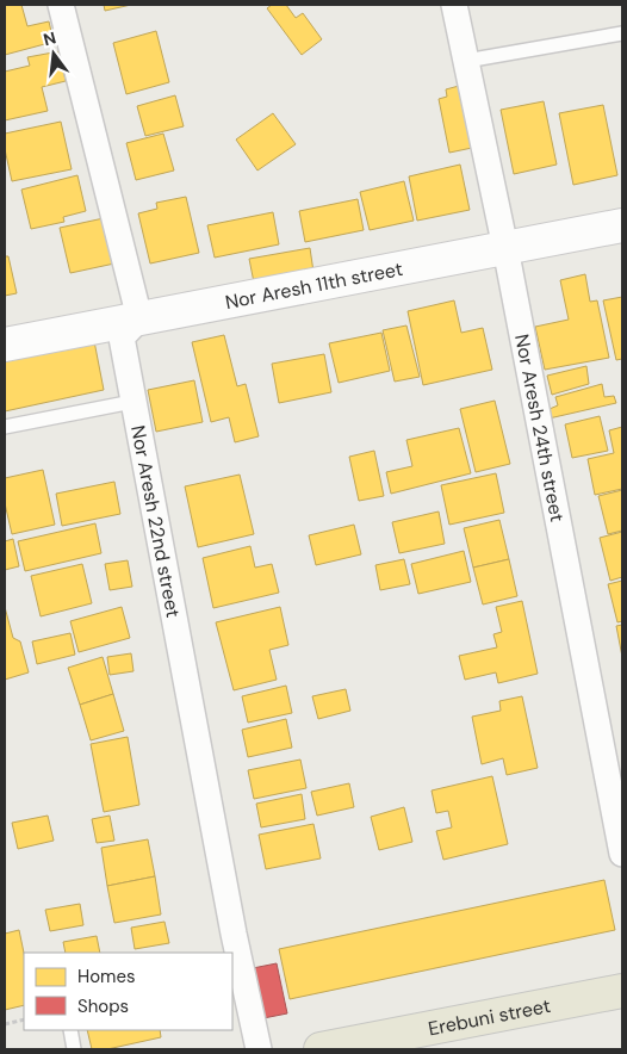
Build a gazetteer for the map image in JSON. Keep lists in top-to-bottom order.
{
  "streets": {
    "main road": ["Erebuni street"],
    "street": ["Nor Aresh 11th street", "Nor Aresh 24th street", "Nor Aresh 22nd street"]
  },
  "crossings": [
    ["Nor Aresh 11th street", "Nor Aresh 24th street"],
    ["Nor Aresh 11th street", "Nor Aresh 22nd street"]
  ],
  "legend": ["Homes", "Shops"],
  "north": "top"
}
